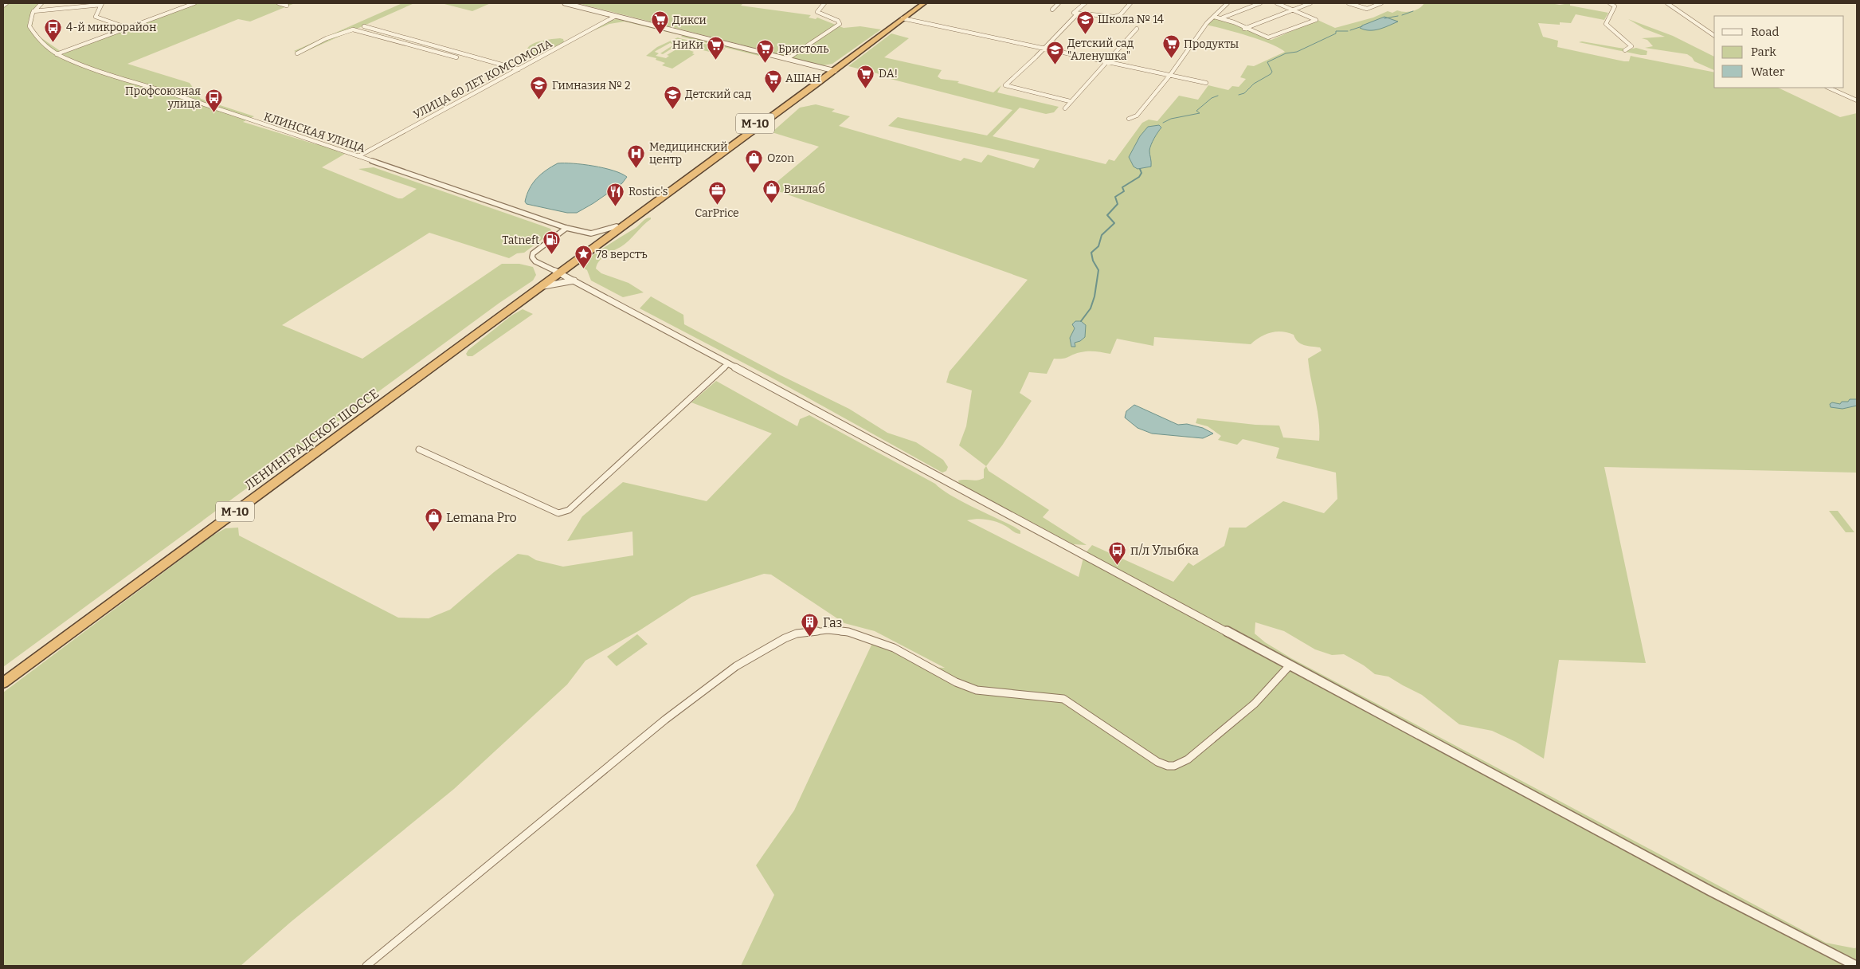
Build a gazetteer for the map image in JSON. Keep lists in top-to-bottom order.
{
  "streets": {
    "highway": ["М-10", "ЛЕНИНГРАДСКОЕ ШОССЕ"],
    "street": ["УЛИЦА 60 ЛЕТ КОМСОМОЛА", "КЛИНСКАЯ УЛИЦА"]
  },
  "crossings": [
    ["УЛИЦА 60 ЛЕТ КОМСОМОЛА", "КЛИНСКАЯ УЛИЦА"],
    ["М-10", "КЛИНСКАЯ УЛИЦА"],
    ["М-10", "ЛЕНИНГРАДСКОЕ ШОССЕ"]
  ],
  "places": {
    "school or university": [
      "Школа № 14",
      "Детский сад \"Аленушка\"",
      "Гимназия № 2",
      "Детский сад"
    ],
    "supermarket": [
      "Дикси",
      "Продукты",
      "НиКи",
      "Бристоль",
      "DA!",
      "AШАН"
    ],
    "bus stop": ["4-й микрорайон", "Профсоюзная улица", "п/л Улыбка"],
    "hospital": ["Медицинский центр"],
    "shop": ["Ozon", "Винлаб", "Lemana Pro"],
    "office": ["CarPrice"],
    "restaurant": ["Rostic's"],
    "fuel station": ["Tatneft"],
    "place": ["78 верстъ"],
    "building": ["Газ"]
  },
  "legend": ["Road", "Park", "Water"]
}
